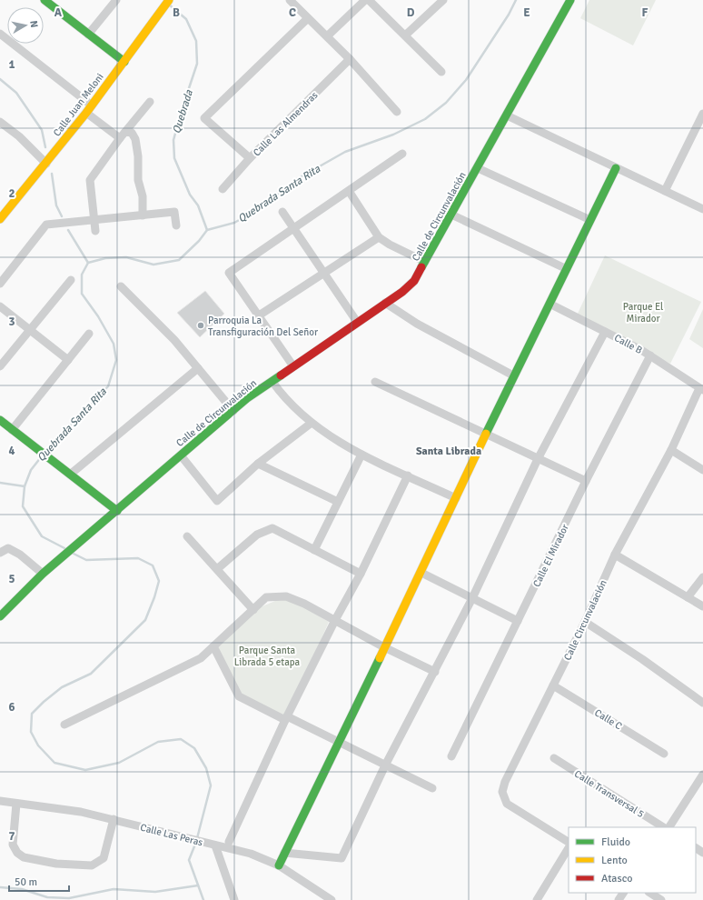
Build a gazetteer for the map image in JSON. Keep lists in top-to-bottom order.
{
  "streets": {
    "street": [
      "Calle Juan Meloni",
      "Calle Las Almendras",
      "Calle de Circunvalación",
      "Calle B",
      "Calle El Mirador",
      "Calle Circunvalación",
      "Calle C",
      "Calle Transversal 5",
      "Calle Las Peras"
    ]
  },
  "crossings": [
    ["Calle B", "Calle El Mirador"],
    ["Calle B", "Calle Circunvalación"],
    ["Calle Circunvalación", "Calle C"]
  ],
  "districts": ["Santa Librada"],
  "water": ["Quebrada", "Quebrada Santa Rita"],
  "parks": ["Parque El Mirador", "Parque Santa Librada 5 etapa"],
  "places": ["Parroquia La Transfiguración Del Señor"],
  "legend": ["Fluido", "Lento", "Atasco"],
  "scale_bar": "50 m",
  "north": "right",
  "grid": {
    "columns": [
      "A",
      "B",
      "C",
      "D",
      "E",
      "F"
    ],
    "rows": [
      "1",
      "2",
      "3",
      "4",
      "5",
      "6",
      "7"
    ]
  }
}
